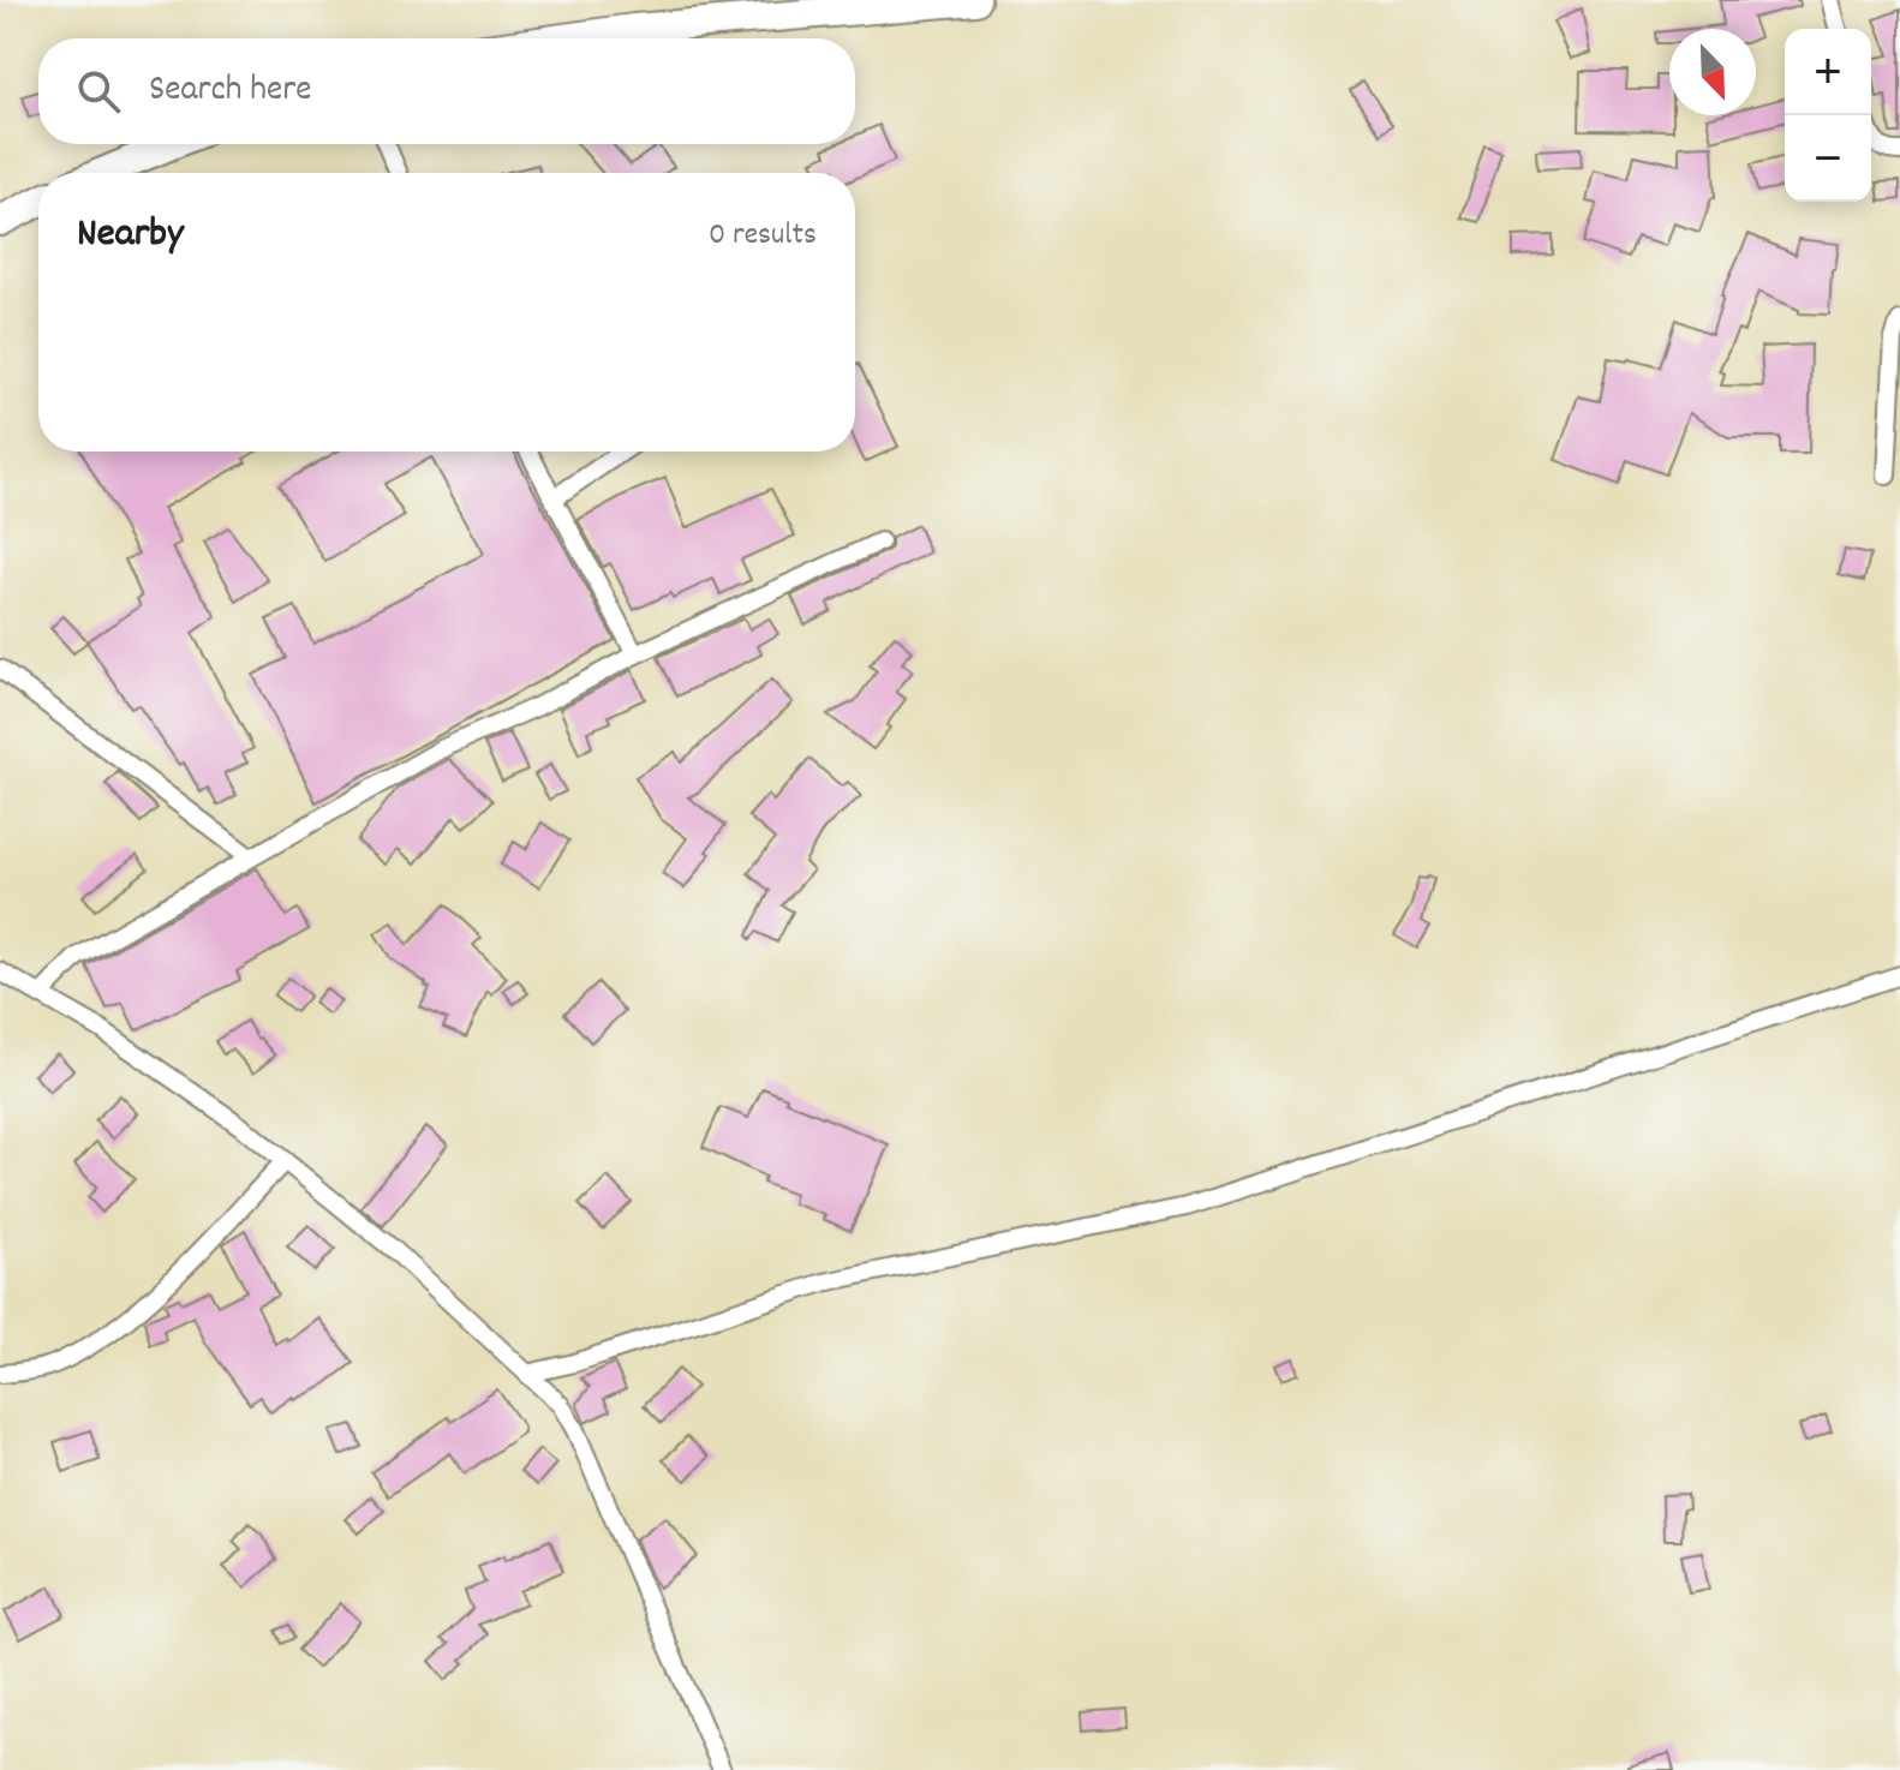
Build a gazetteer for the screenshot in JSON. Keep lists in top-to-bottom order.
{
  "north": "bottom right",
  "page": {
    "map_buttons": ["+", "−"],
    "search": "Search here",
    "heading": ["Nearby", "0 results"]
  }
}
